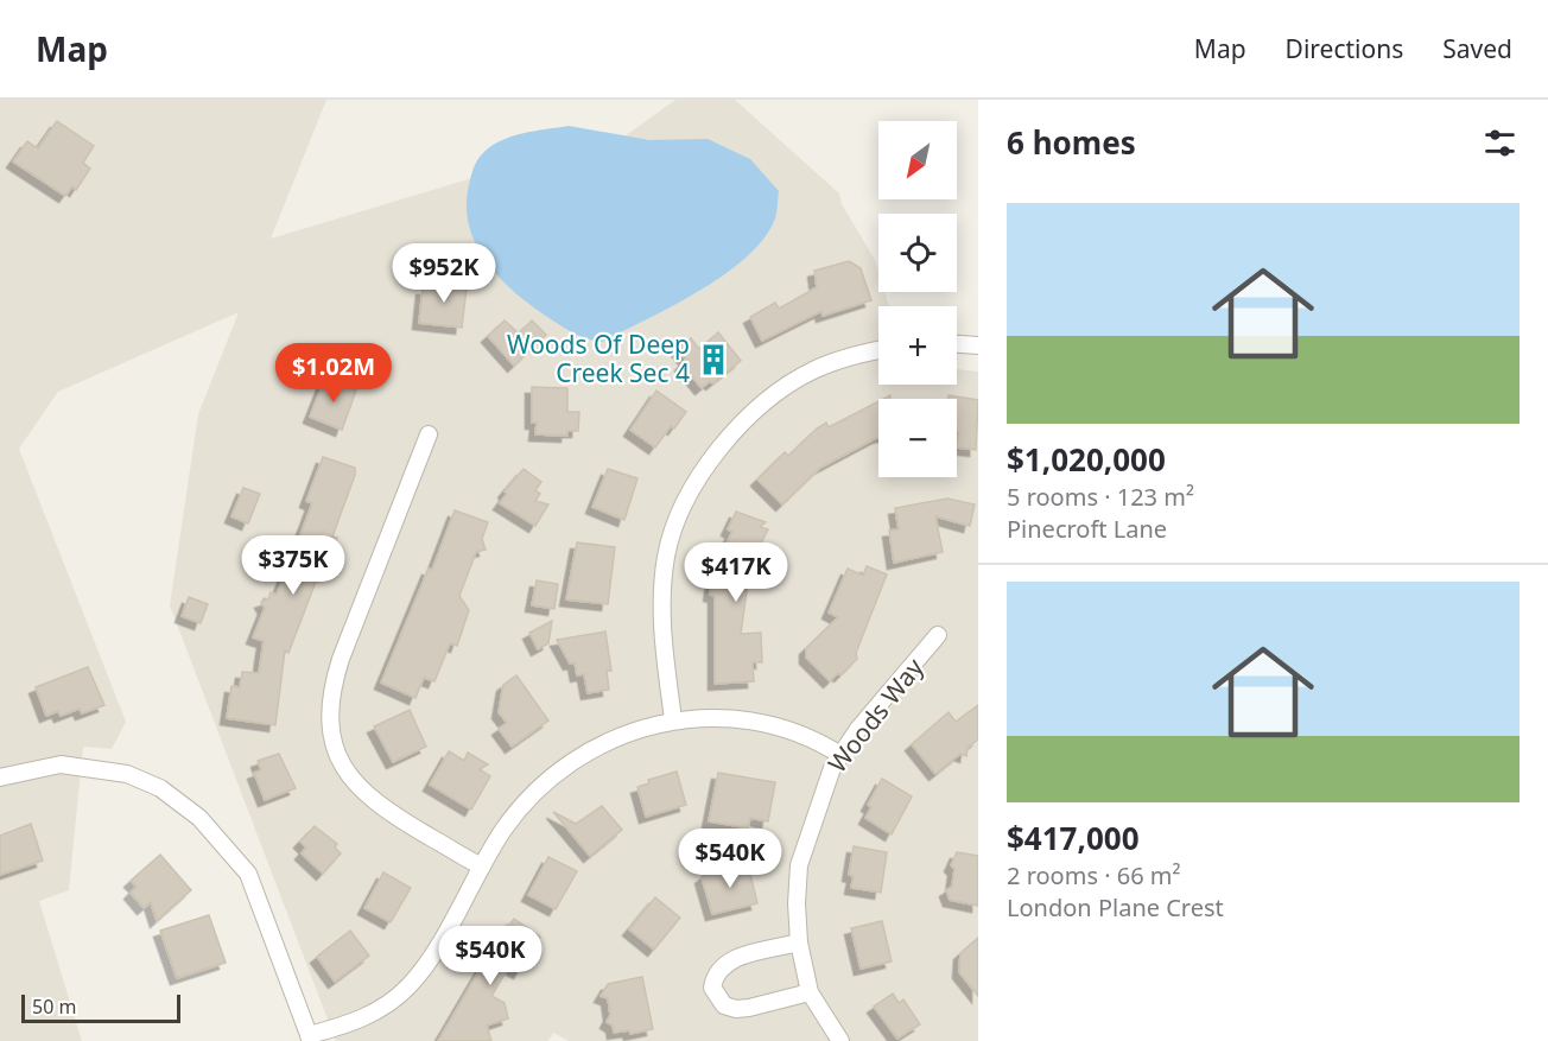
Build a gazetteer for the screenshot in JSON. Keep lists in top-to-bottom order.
{
  "streets": {
    "street": ["Woods Way"]
  },
  "places": {
    "building": ["Woods Of Deep Creek Sec 4"]
  },
  "scale_bar": "50 m",
  "north": "bottom left",
  "page": {
    "header": "Map",
    "nav": ["Map", "Directions", "Saved"],
    "heading": "6 homes",
    "map_buttons": ["+", "−"],
    "list": [
      {
        "name": "$1,020,000",
        "note": "5 rooms · 123 m² · Pinecroft Lane"
      },
      {
        "name": "$417,000",
        "note": "2 rooms · 66 m² · London Plane Crest"
      }
    ],
    "price": [
      "$952K",
      "$1.02M",
      "$375K",
      "$417K",
      "$540K",
      "$540K"
    ],
    "scale": "50 m"
  }
}
